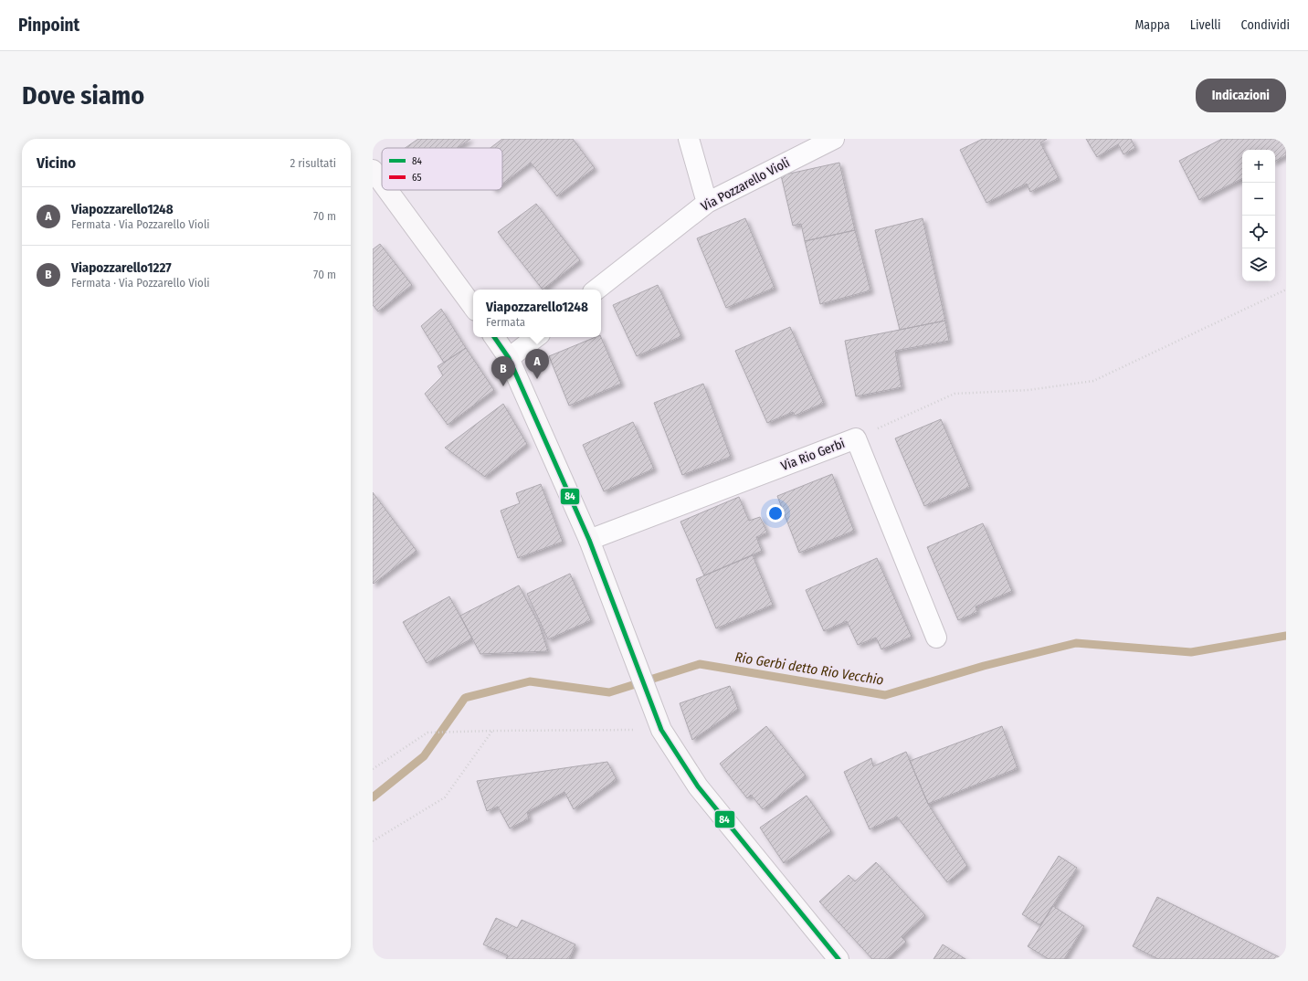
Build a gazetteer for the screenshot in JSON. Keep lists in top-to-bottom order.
{
  "streets": {
    "street": ["Via Pozzarello Violi", "Via Rio Gerbi"]
  },
  "water": ["Rio Gerbi detto Rio Vecchio"],
  "lines": ["transit line 84"],
  "legend": ["84", "65"],
  "page": {
    "header": "Pinpoint",
    "nav": ["Mappa", "Livelli", "Condividi"],
    "buttons": "Indicazioni",
    "title": "Dove siamo",
    "heading": ["Vicino", "2 risultati"],
    "map_buttons": ["+", "−"],
    "list": [
      {
        "mark": "A",
        "name": "Viapozzarello1248",
        "note": "Fermata · Via Pozzarello Violi",
        "value": "70 m"
      },
      {
        "mark": "B",
        "name": "Viapozzarello1227",
        "note": "Fermata · Via Pozzarello Violi",
        "value": "70 m"
      }
    ],
    "popup": ["Viapozzarello1248", "Fermata"],
    "pins": ["A", "B"]
  }
}
